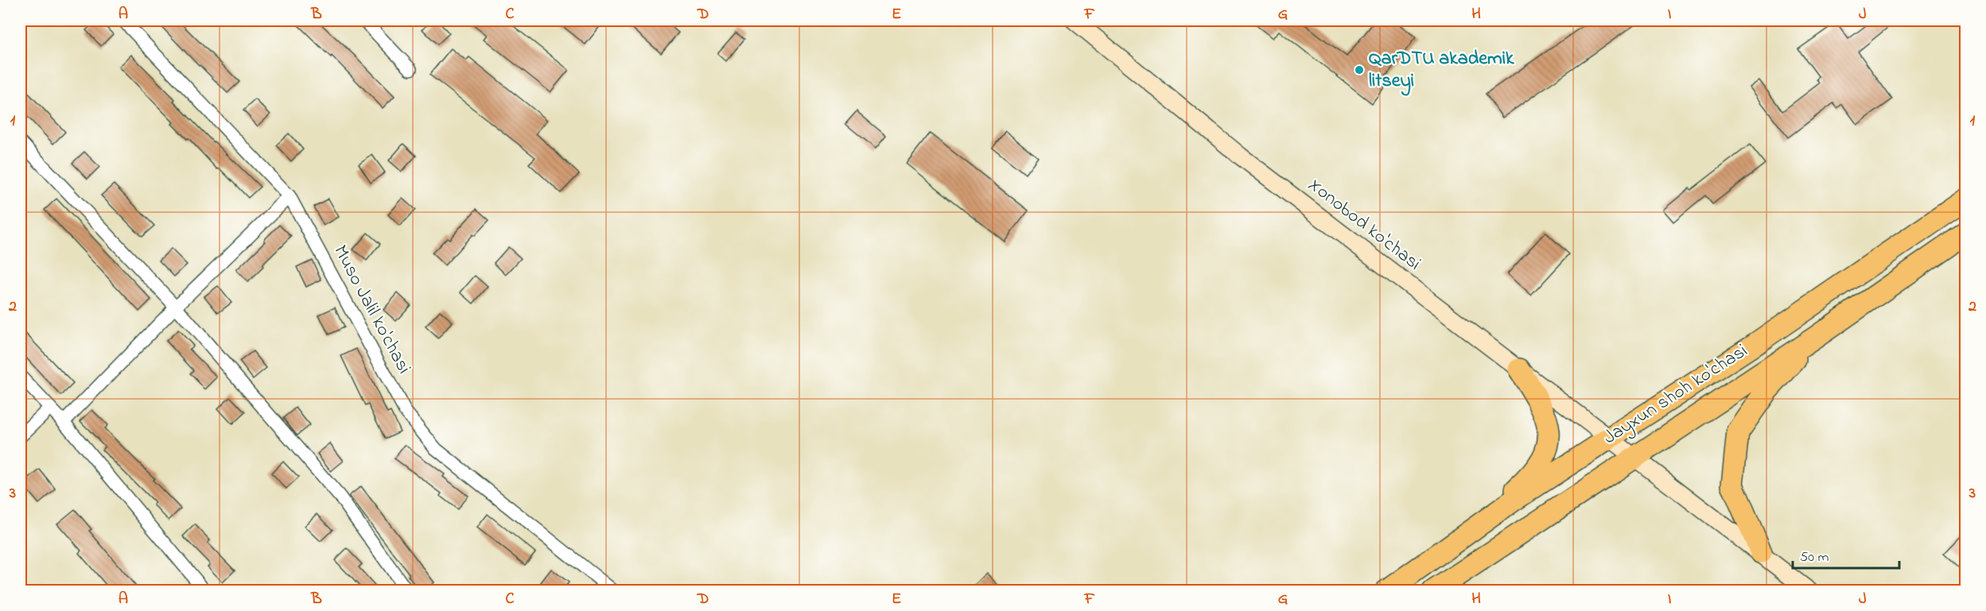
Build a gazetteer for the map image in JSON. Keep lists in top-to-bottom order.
{
  "streets": {
    "highway": ["Jayxun shoh ko'chasi"],
    "main road": ["Xonobod ko'chasi"],
    "street": ["Muso Jalil ko'chasi"]
  },
  "crossings": [
    ["Xonobod ko'chasi", "Jayxun shoh ko'chasi"]
  ],
  "places": ["QarDTU akademik litseyi"],
  "scale_bar": "50 m",
  "grid": {
    "columns": [
      "A",
      "B",
      "C",
      "D",
      "E",
      "F",
      "G",
      "H",
      "I",
      "J"
    ],
    "rows": ["1", "2", "3"]
  }
}
